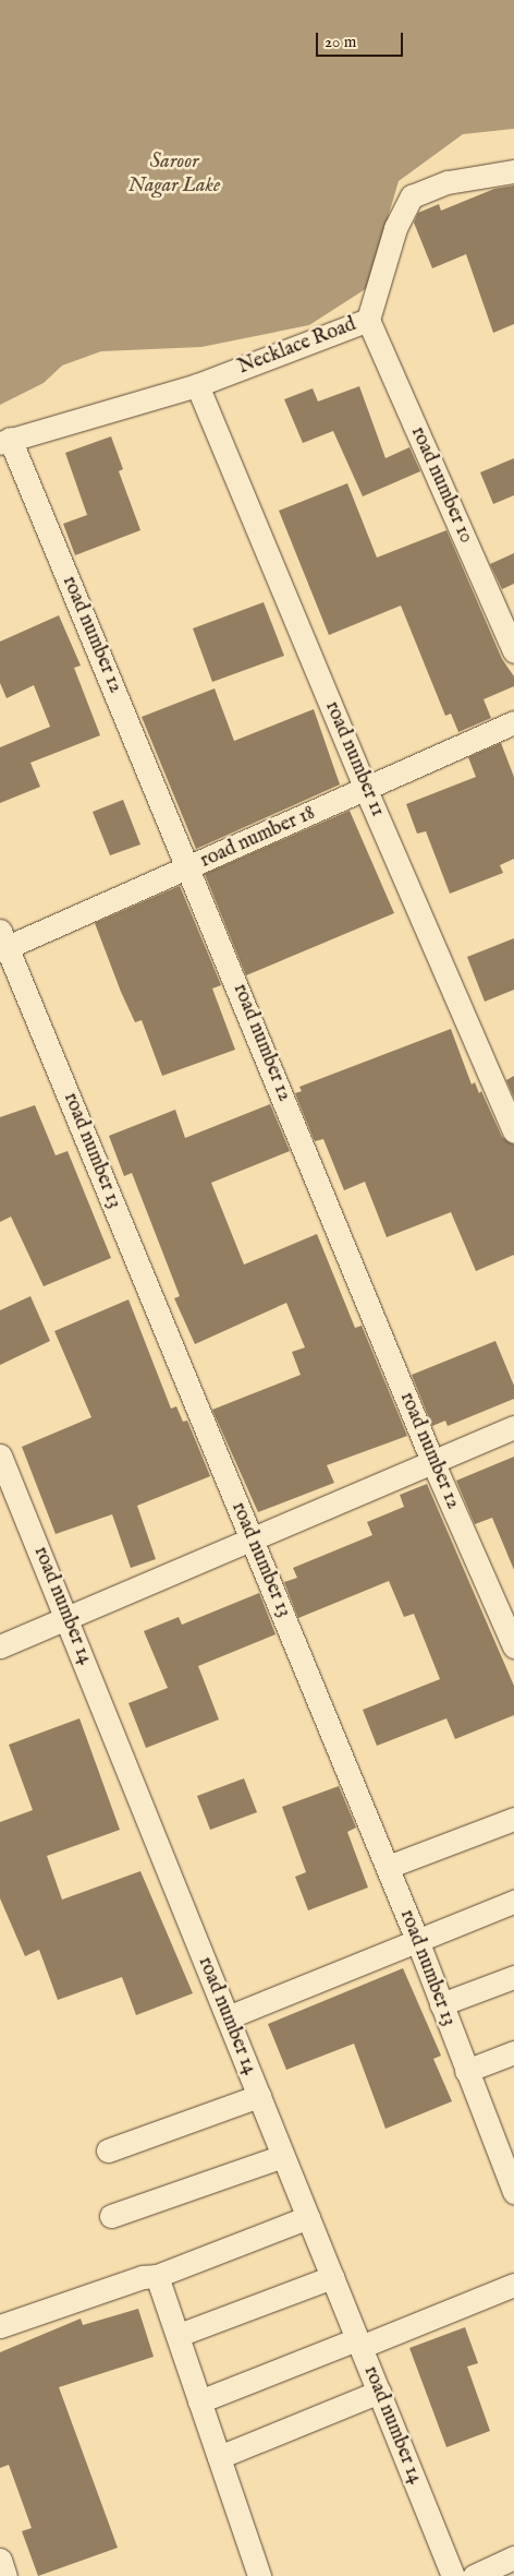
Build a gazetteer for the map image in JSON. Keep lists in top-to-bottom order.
{
  "streets": {
    "street": [
      "Necklace Road",
      "road number 10",
      "road number 12",
      "road number 11",
      "road number 18",
      "road number 13",
      "road number 14"
    ]
  },
  "crossings": [
    ["Necklace Road", "road number 10"],
    ["Necklace Road", "road number 12"],
    ["Necklace Road", "road number 11"],
    ["road number 12", "road number 18"],
    ["road number 11", "road number 18"],
    ["road number 18", "road number 13"]
  ],
  "water": ["Saroor Nagar Lake"],
  "scale_bar": "20 m"
}
